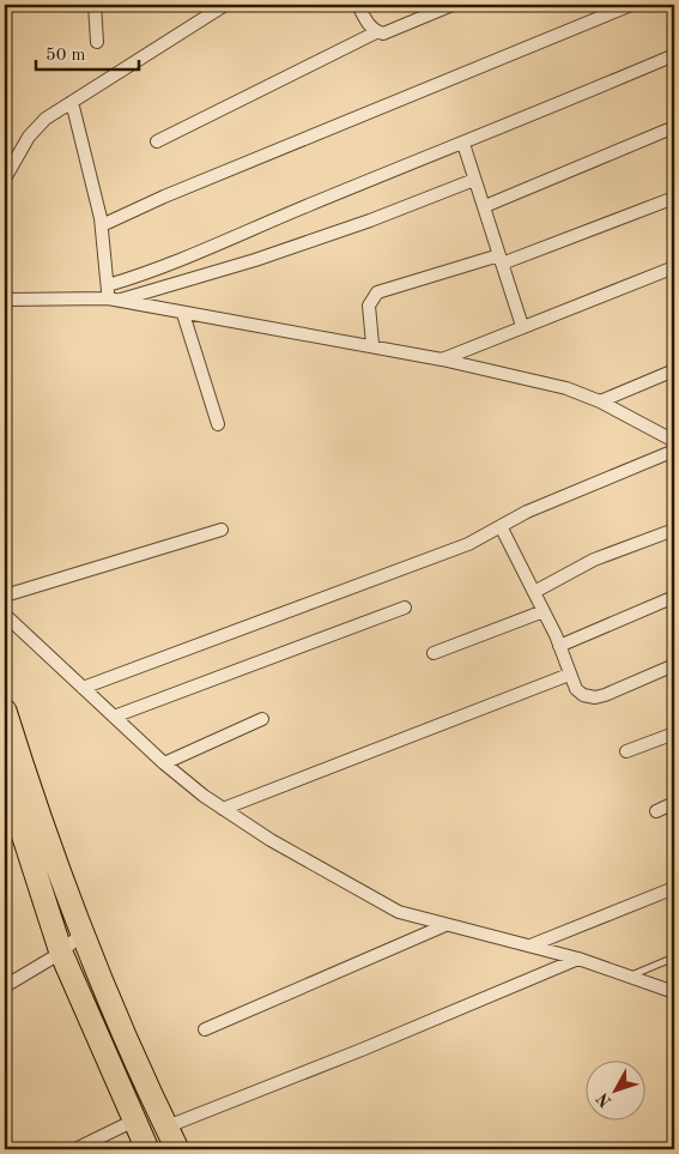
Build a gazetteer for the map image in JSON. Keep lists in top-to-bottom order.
{
  "scale_bar": "50 m",
  "north": "bottom left"
}
